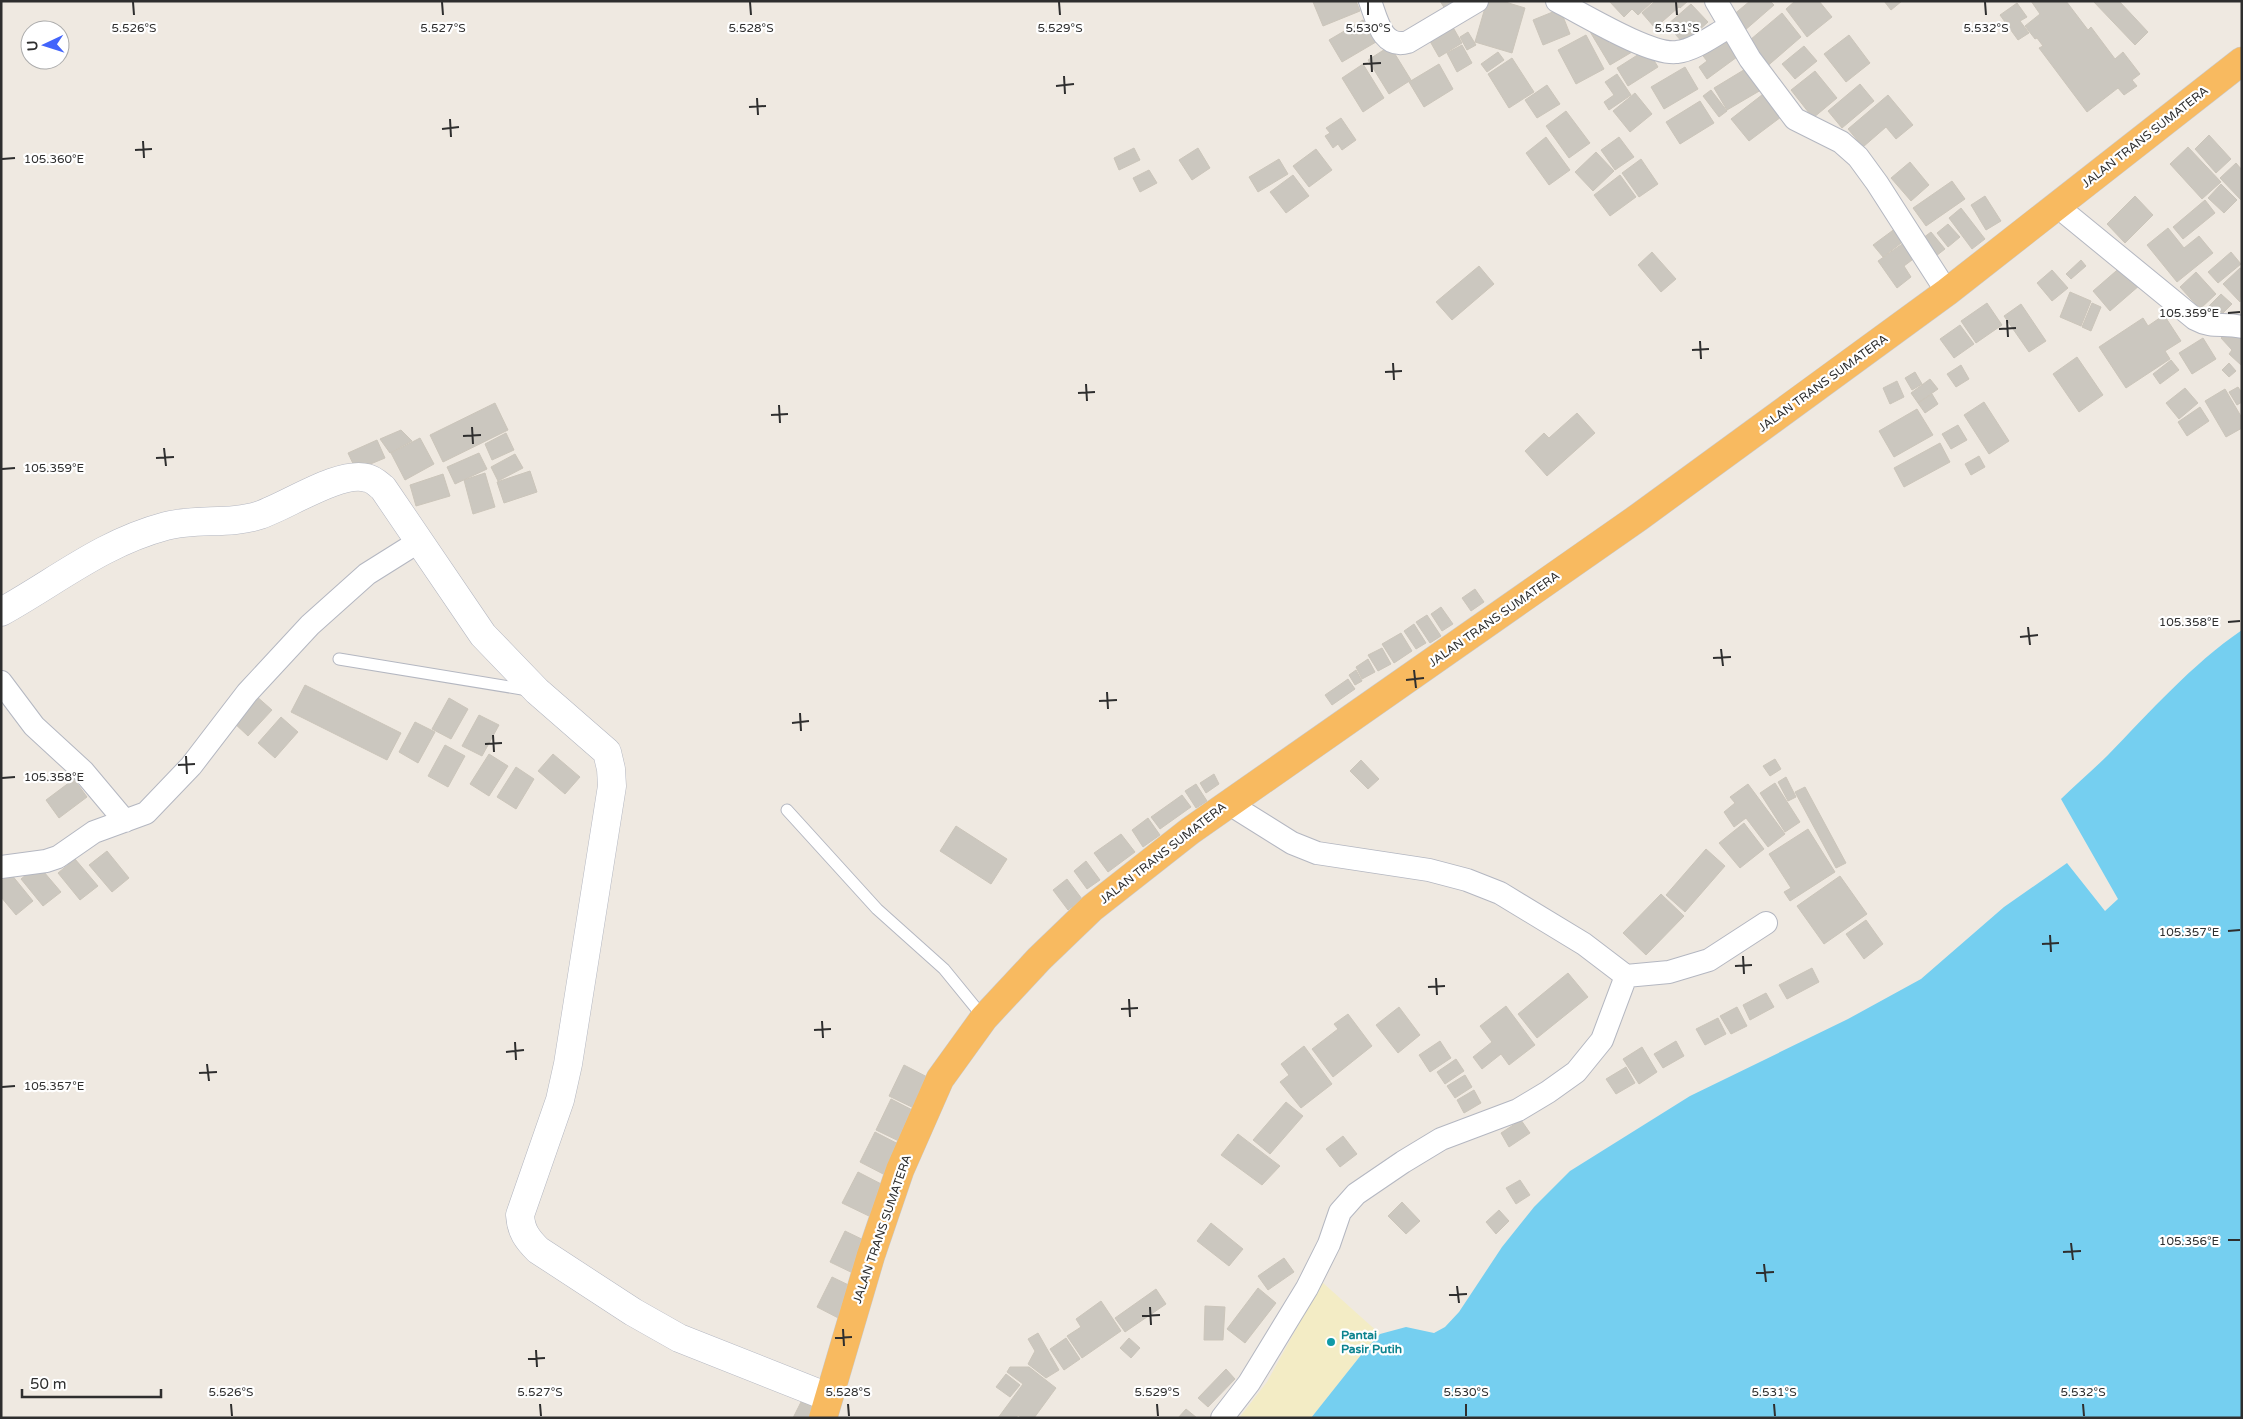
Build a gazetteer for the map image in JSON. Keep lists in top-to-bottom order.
{
  "streets": {
    "highway": ["JALAN TRANS SUMATERA"]
  },
  "places": ["Pantai Pasir Putih"],
  "scale_bar": "50 m",
  "north": "left",
  "coordinates": [
    "5.526°S",
    "5.527°S",
    "5.528°S",
    "5.529°S",
    "5.530°S",
    "5.531°S",
    "5.532°S",
    "105.360°E",
    "105.359°E",
    "105.358°E",
    "105.357°E",
    "105.356°E"
  ]
}
